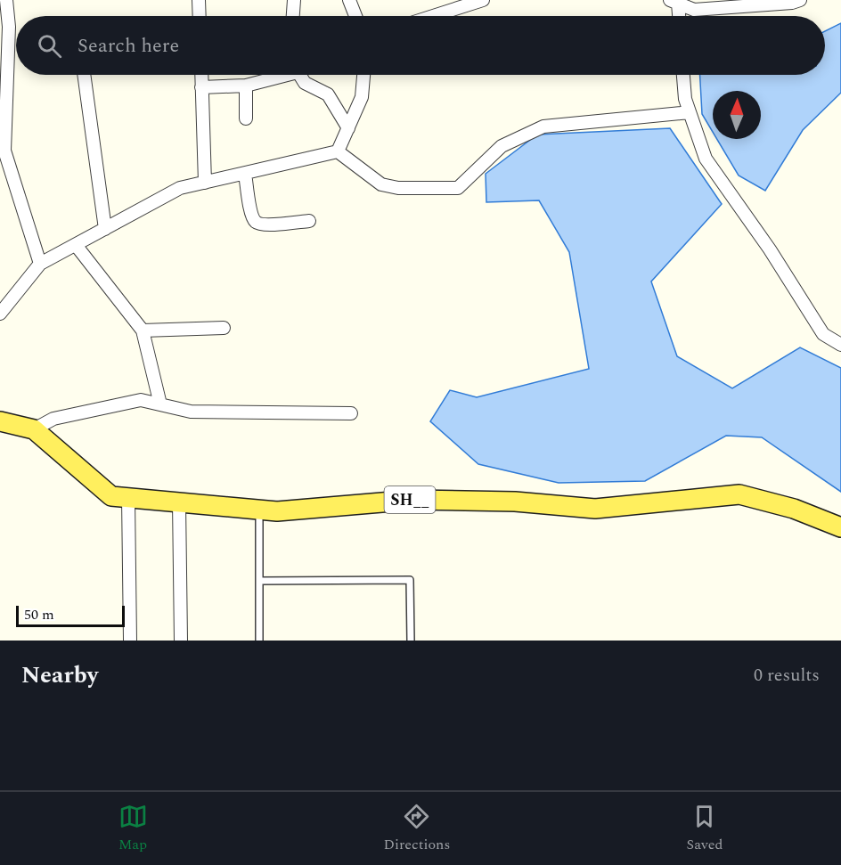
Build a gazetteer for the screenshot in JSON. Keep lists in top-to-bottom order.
{
  "streets": {
    "main road": ["SH__"]
  },
  "scale_bar": "50 m",
  "north": "top",
  "page": {
    "search": "Search here",
    "scale": "50 m",
    "heading": ["Nearby", "0 results"],
    "nav": ["Map", "Directions", "Saved"]
  }
}
